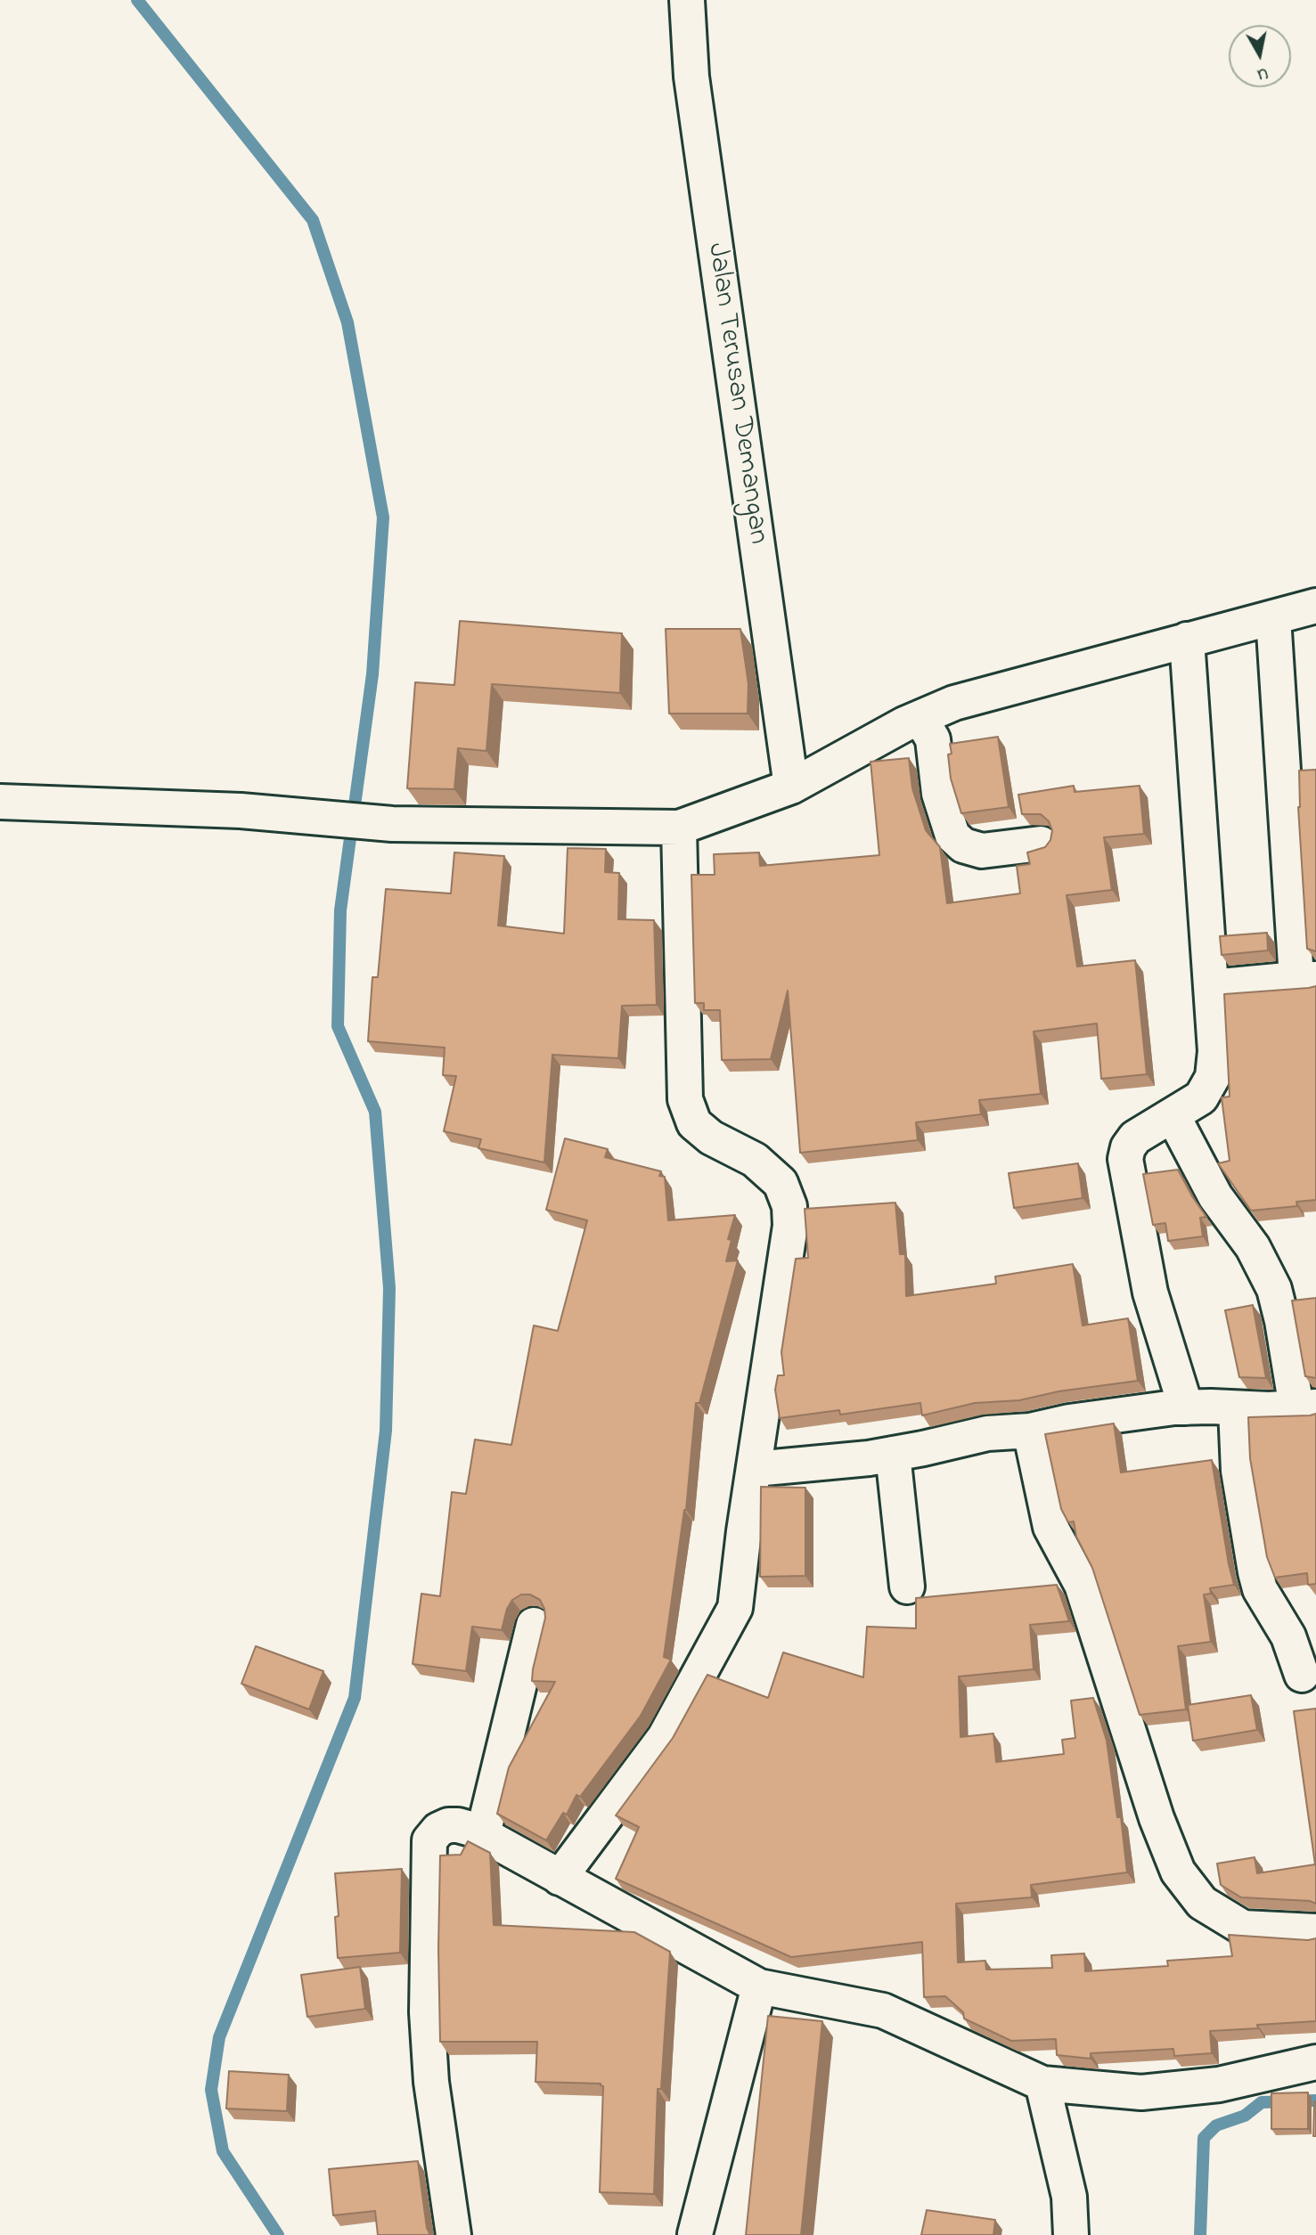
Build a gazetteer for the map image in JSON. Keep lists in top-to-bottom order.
{
  "streets": {
    "street": ["Jalan Terusan Demangan"]
  },
  "north": "bottom"
}
